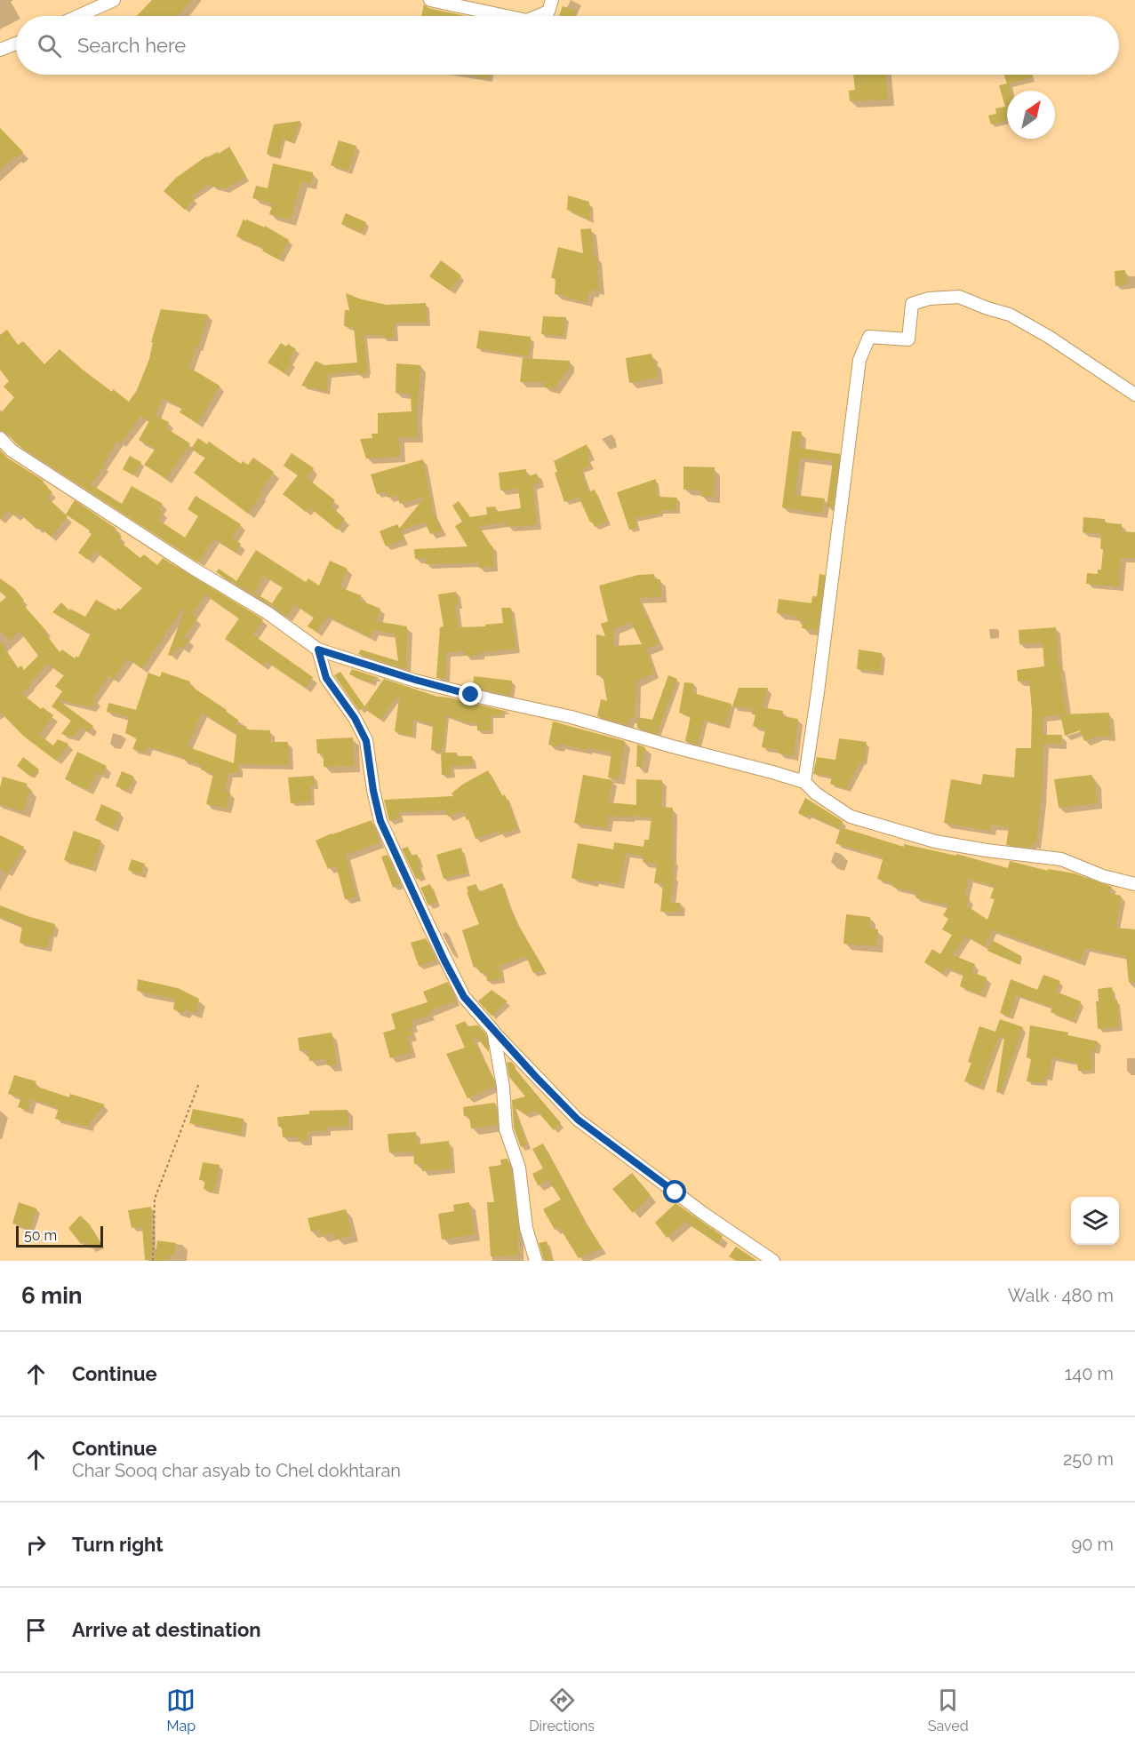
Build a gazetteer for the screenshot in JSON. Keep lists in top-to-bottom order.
{
  "scale_bar": "50 m",
  "north": "top right",
  "page": {
    "search": "Search here",
    "scale": "50 m",
    "heading": ["6 min", "Walk · 480 m"],
    "list": [
      ["Continue", "140 m"],
      ["Continue", "Char Sooq char asyab to Chel dokhtaran", "250 m"],
      ["Turn right", "90 m"],
      "Arrive at destination"
    ],
    "nav": ["Map", "Directions", "Saved"]
  }
}
